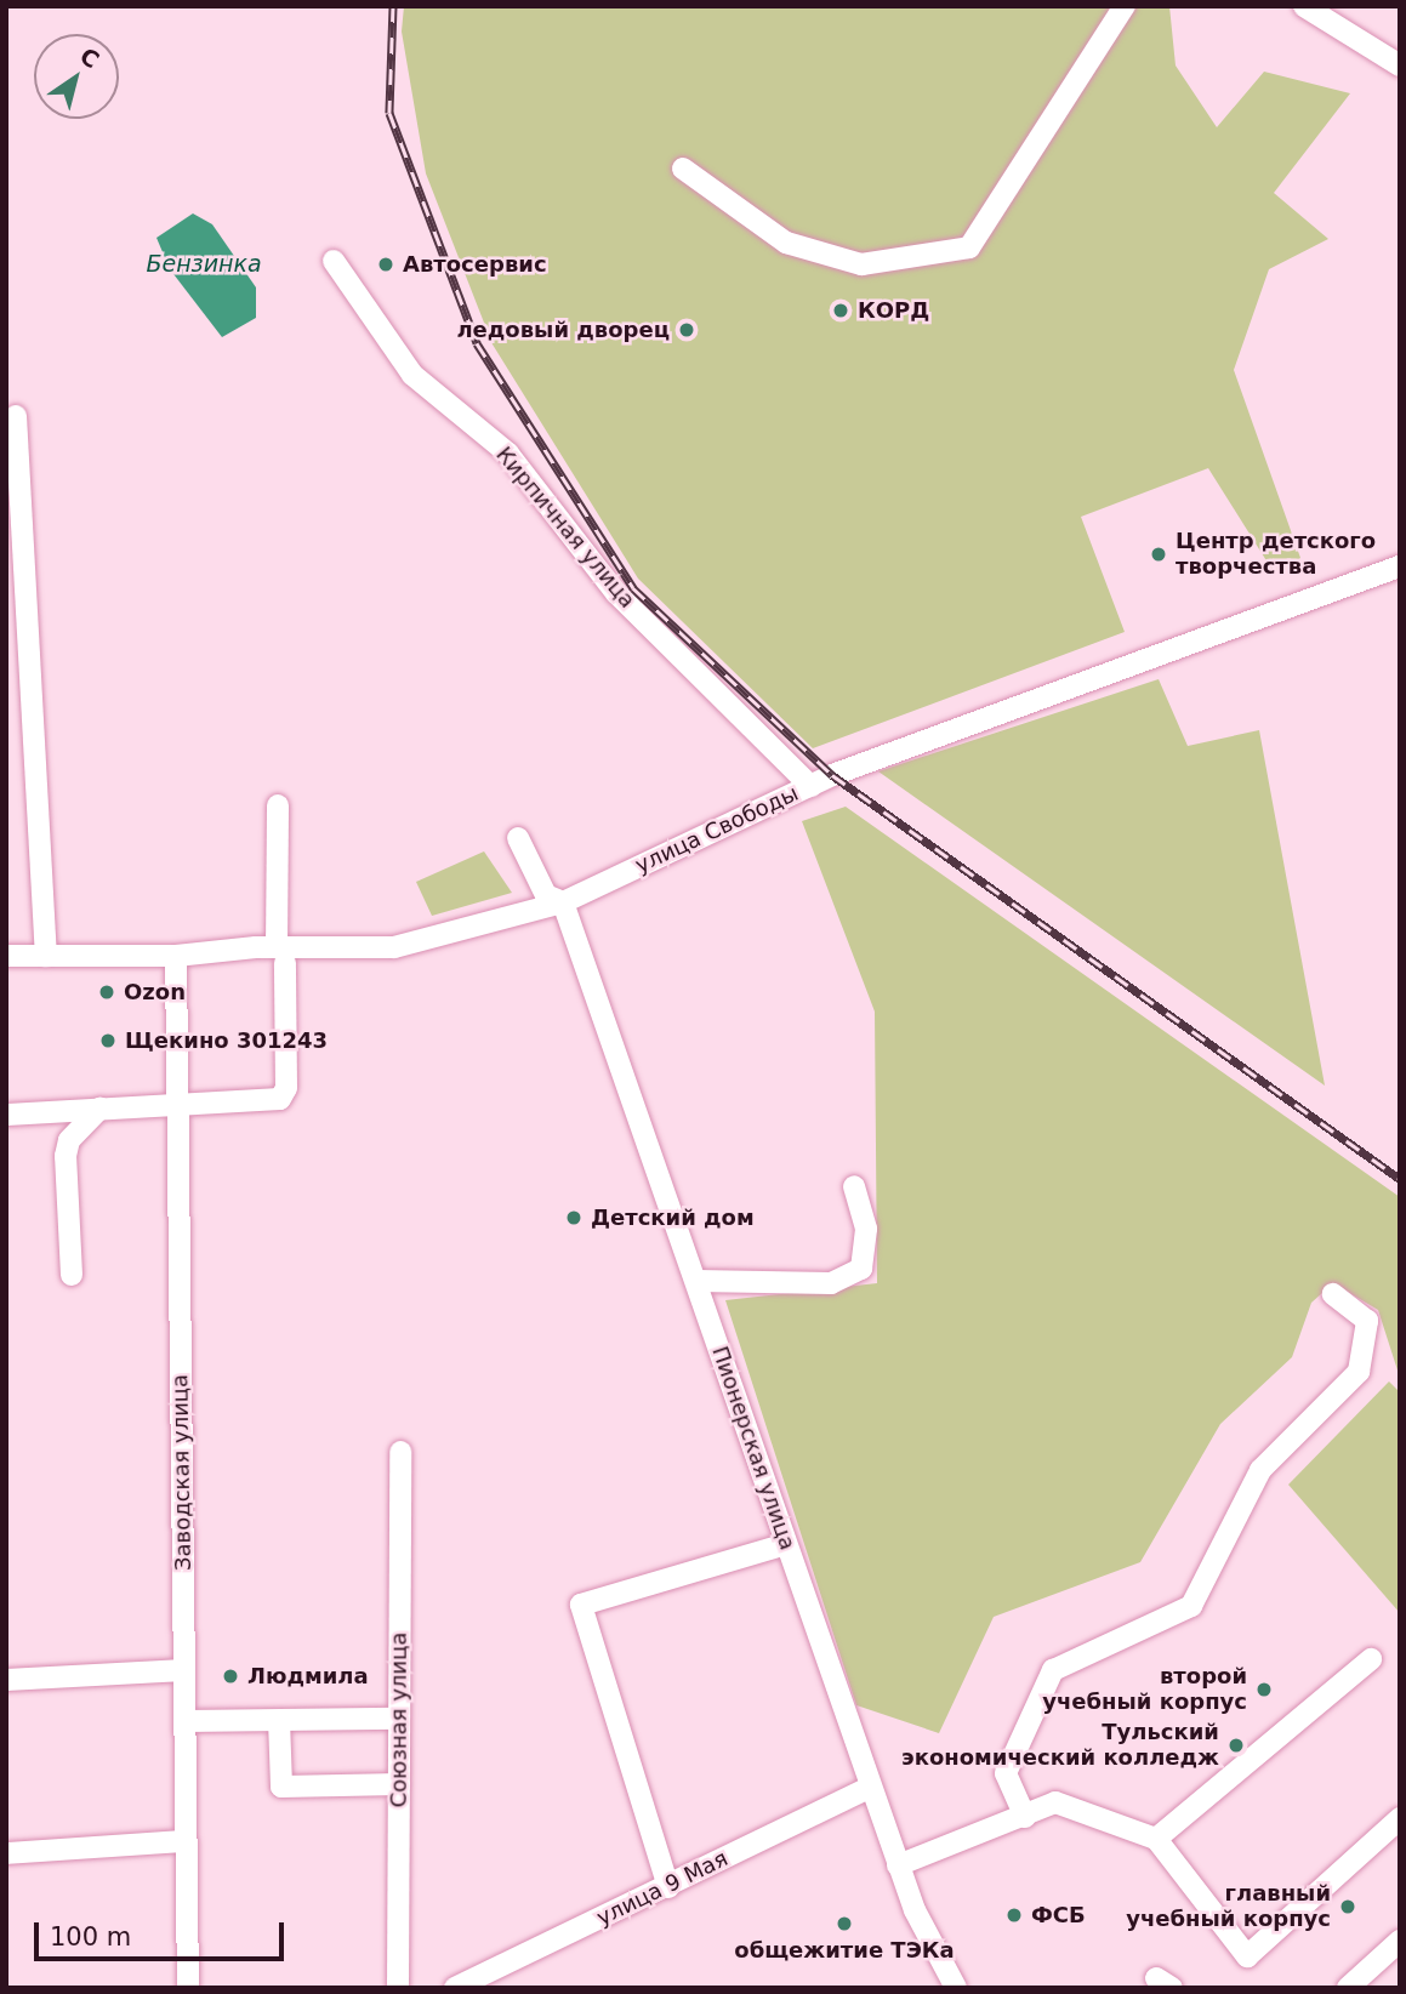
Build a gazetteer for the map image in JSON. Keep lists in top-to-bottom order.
{
  "streets": {
    "street": [
      "Кирпичная улица",
      "улица Свободы",
      "Пионерская улица",
      "Заводская улица",
      "Союзная улица",
      "улица 9 Мая"
    ]
  },
  "crossings": [
    ["Кирпичная улица", "улица Свободы"],
    ["улица Свободы", "Пионерская улица"],
    ["улица Свободы", "Заводская улица"],
    ["Пионерская улица", "улица 9 Мая"]
  ],
  "water": ["Бензинка"],
  "places": [
    "Автосервис",
    "КОРД",
    "ледовый дворец",
    "Центр детского творчества",
    "Ozon",
    "Щекино 301243",
    "Детский дом",
    "Людмила",
    "второй учебный корпус",
    "Тульский экономический колледж",
    "главный учебный корпус",
    "ФСБ",
    "общежитие ТЭКа"
  ],
  "scale_bar": "100 m",
  "north": "top right"
}
